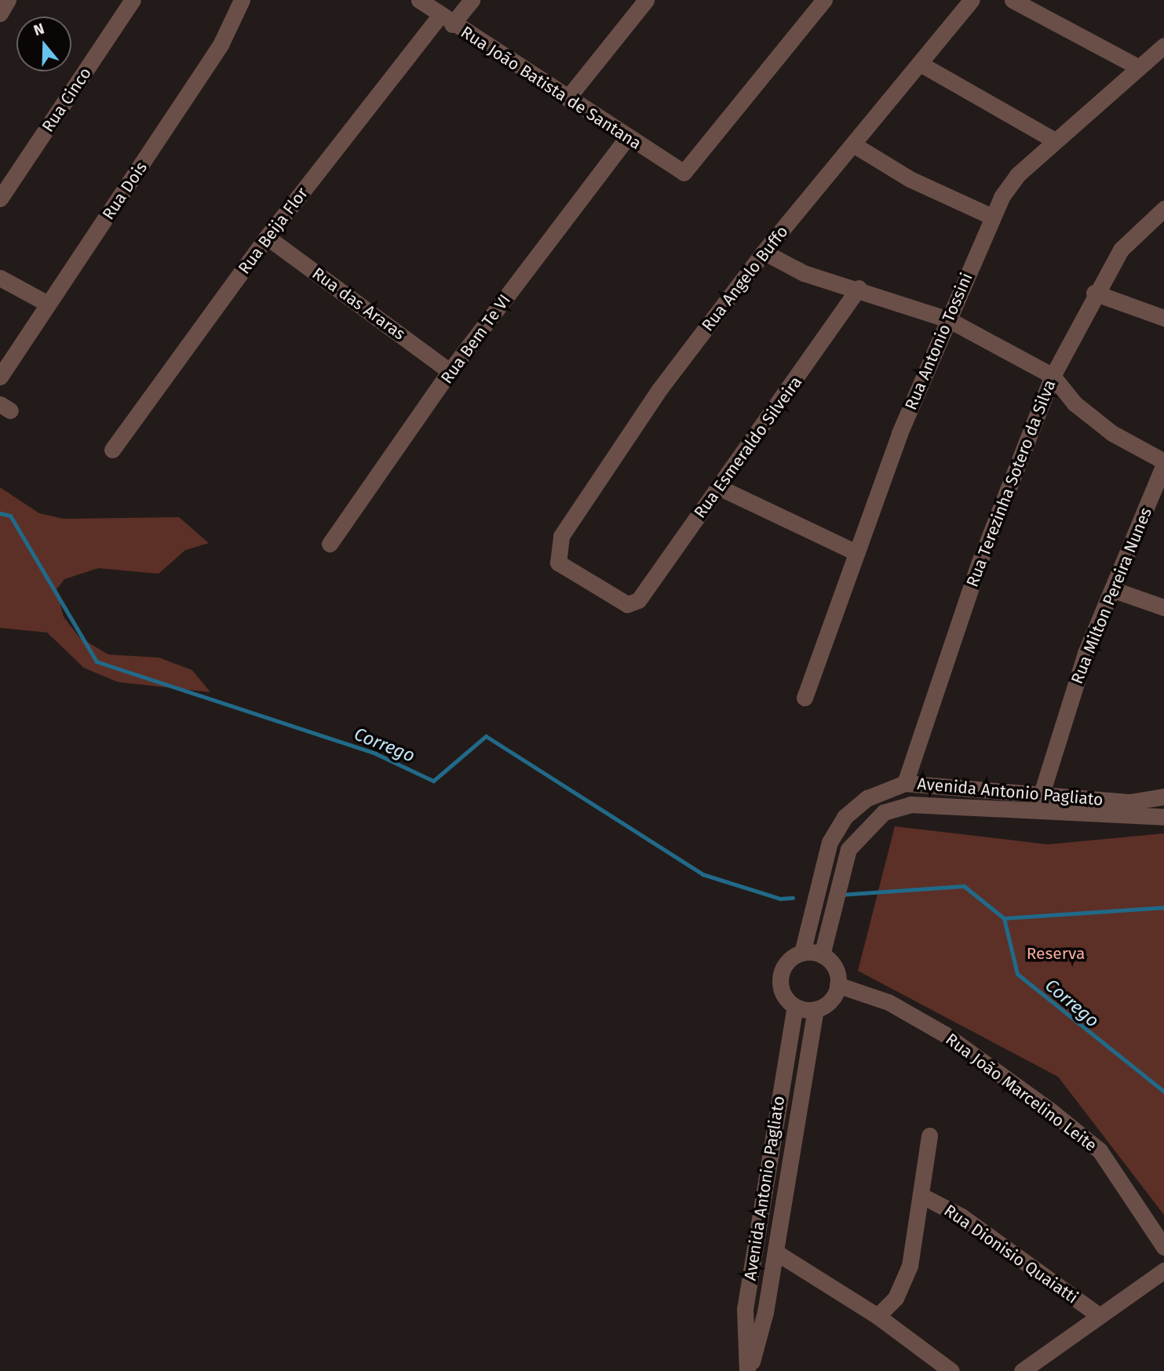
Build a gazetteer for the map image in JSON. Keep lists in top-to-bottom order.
{
  "streets": {
    "street": [
      "Rua João Batista de Santana",
      "Rua Cinco",
      "Rua Dois",
      "Rua Beija Flor",
      "Rua Angelo Buffo",
      "Rua das Araras",
      "Rua Bem Te VI",
      "Rua Antonio Tossini",
      "Rua Esmeraldo Silveira",
      "Rua Terezinha Sotero da Silva",
      "Rua Milton Pereira Nunes",
      "Avenida Antonio Pagliato",
      "Rua João Marcelino Leite",
      "Rua Dionisio Quaiatti"
    ]
  },
  "crossings": [
    ["Rua João Batista de Santana", "Rua Beija Flor"],
    ["Rua João Batista de Santana", "Rua Bem Te VI"],
    ["Rua Beija Flor", "Rua das Araras"],
    ["Rua Angelo Buffo", "Rua Esmeraldo Silveira"],
    ["Rua das Araras", "Rua Bem Te VI"],
    ["Rua Terezinha Sotero da Silva", "Avenida Antonio Pagliato"],
    ["Rua Milton Pereira Nunes", "Avenida Antonio Pagliato"],
    ["Avenida Antonio Pagliato", "Rua João Marcelino Leite"]
  ],
  "water": ["Corrego"],
  "parks": ["Reserva"],
  "north": "top"
}
